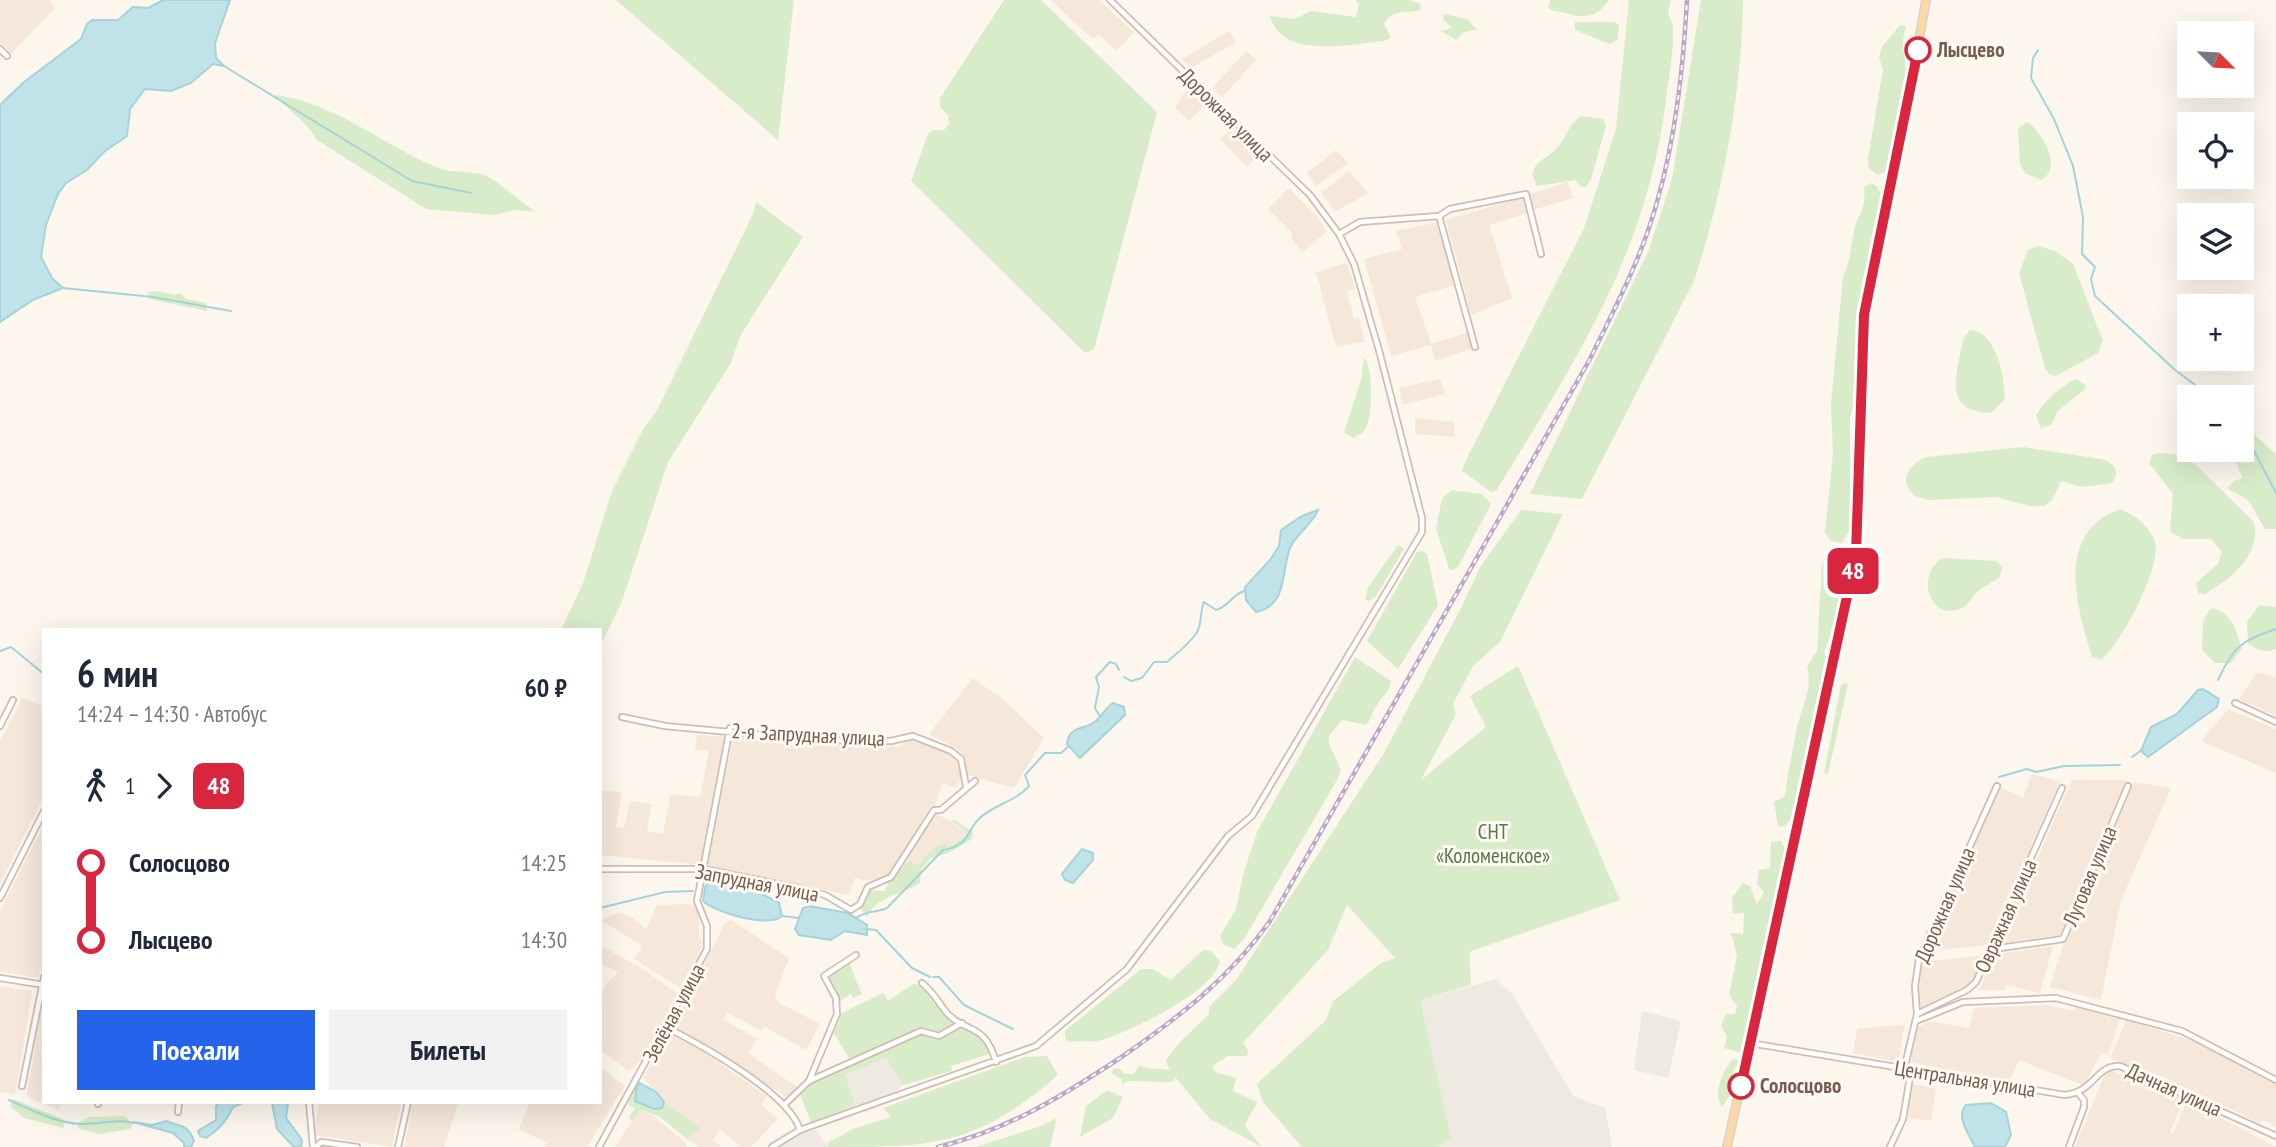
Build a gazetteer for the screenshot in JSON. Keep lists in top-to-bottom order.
{
  "streets": {
    "street": [
      "Дорожная улица",
      "2-я Запрудная улица",
      "Луговая улица",
      "Запрудная улица",
      "Овражная улица",
      "Зелёная улица",
      "Центральная улица",
      "Дачная улица"
    ]
  },
  "crossings": [
    ["Дорожная улица", "Овражная улица"],
    ["Дорожная улица", "Центральная улица"],
    ["2-я Запрудная улица", "Запрудная улица"],
    ["2-я Запрудная улица", "Зелёная улица"],
    ["Луговая улица", "Овражная улица"],
    ["Запрудная улица", "Зелёная улица"],
    ["Центральная улица", "Дачная улица"]
  ],
  "parks": ["СНТ «Коломенское»"],
  "places": ["Лысцево", "Солосцово"],
  "lines": ["bus line 48"],
  "north": "bottom right",
  "page": {
    "on_map": "48",
    "map_buttons": ["+", "−"],
    "heading": ["6 мин", "14:24 – 14:30 · Автобус", "60 ₽"],
    "legs": ["1", "48"],
    "list": [
      {
        "name": "Солосцово",
        "value": "14:25"
      },
      {
        "name": "Лысцево",
        "value": "14:30"
      }
    ],
    "buttons": ["Поехали", "Билеты"]
  }
}
